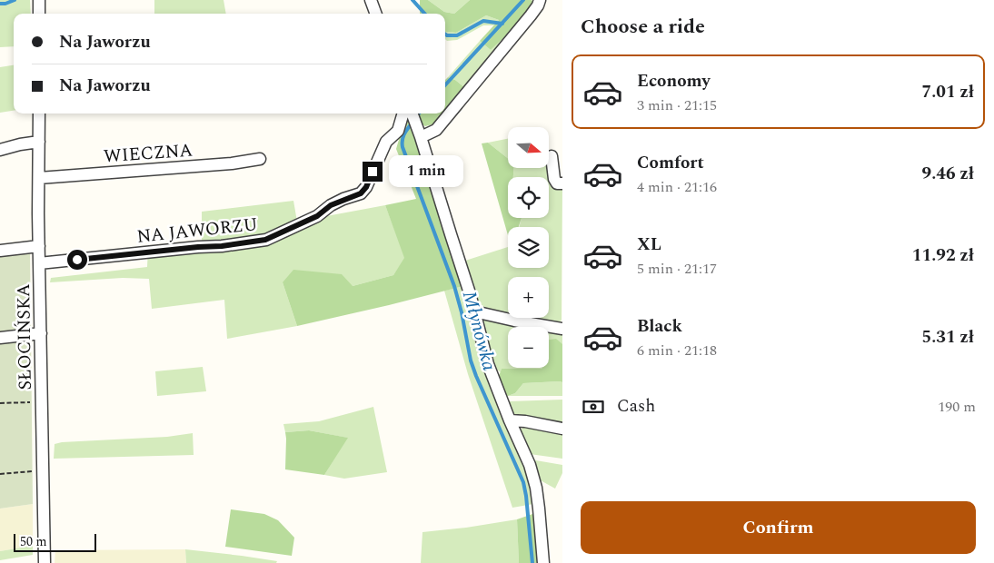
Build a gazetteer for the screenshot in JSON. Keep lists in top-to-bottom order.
{
  "streets": {
    "street": ["WIECZNA", "NA JAWORZU", "SŁOCIŃSKA"]
  },
  "crossings": [
    ["WIECZNA", "SŁOCIŃSKA"],
    ["NA JAWORZU", "SŁOCIŃSKA"]
  ],
  "water": ["Młynówka"],
  "scale_bar": "50 m",
  "north": "right",
  "page": {
    "heading": "Choose a ride",
    "banner": ["Na Jaworzu", "Na Jaworzu"],
    "list": [
      {
        "name": "Economy",
        "note": "3 min · 21:15",
        "value": "7.01 zł"
      },
      {
        "name": "Comfort",
        "note": "4 min · 21:16",
        "value": "9.46 zł"
      },
      {
        "name": "XL",
        "note": "5 min · 21:17",
        "value": "11.92 zł"
      },
      {
        "name": "Black",
        "note": "6 min · 21:18",
        "value": "5.31 zł"
      }
    ],
    "map_buttons": ["+", "−"],
    "bubble": "1 min",
    "pay": ["Cash", "190 m"],
    "buttons": "Confirm",
    "scale": "50 m"
  }
}
